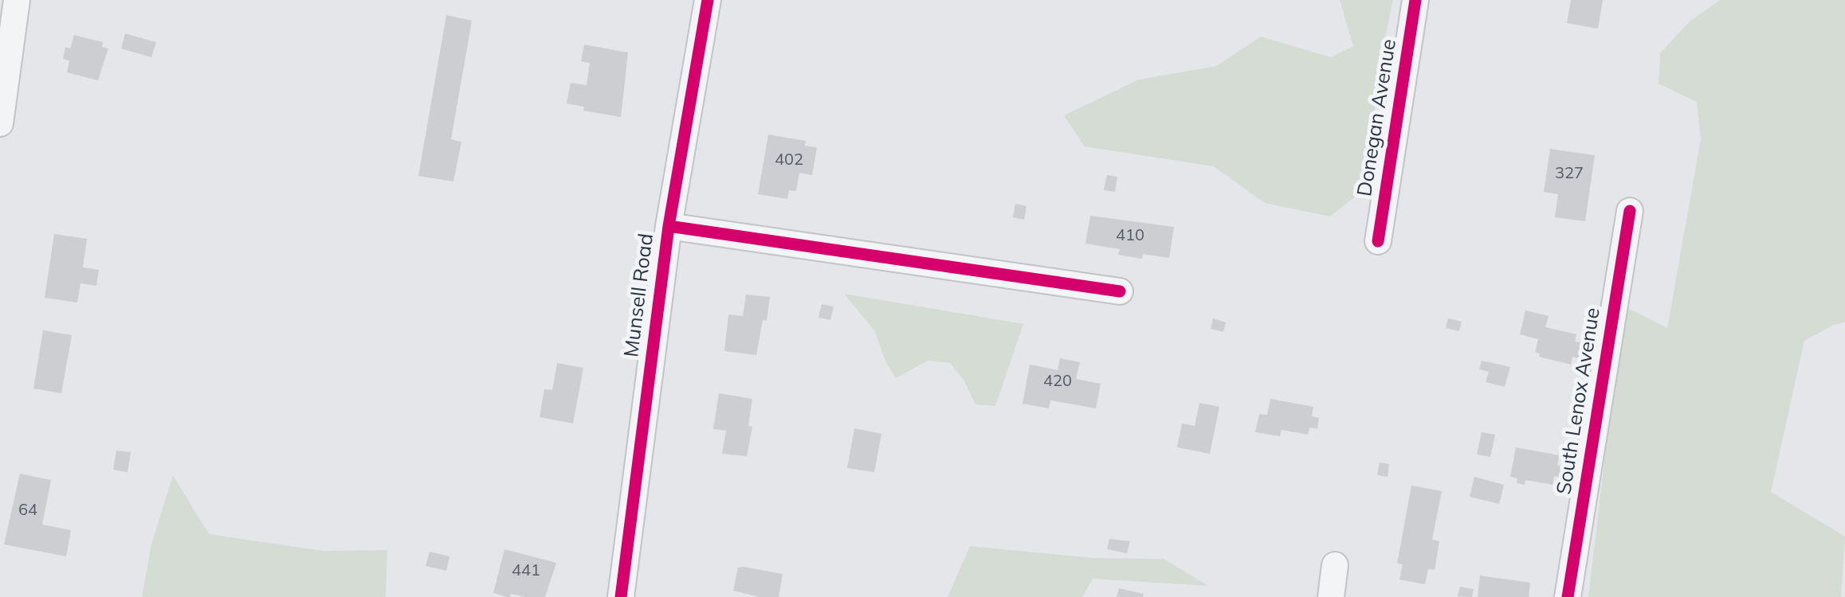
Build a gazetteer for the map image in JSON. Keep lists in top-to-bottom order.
{
  "streets": {
    "street": ["Donegan Avenue", "Munsell Road", "South Lenox Avenue"]
  },
  "house_numbers": [
    "402",
    "327",
    "410",
    "420",
    "64",
    "441"
  ]
}
